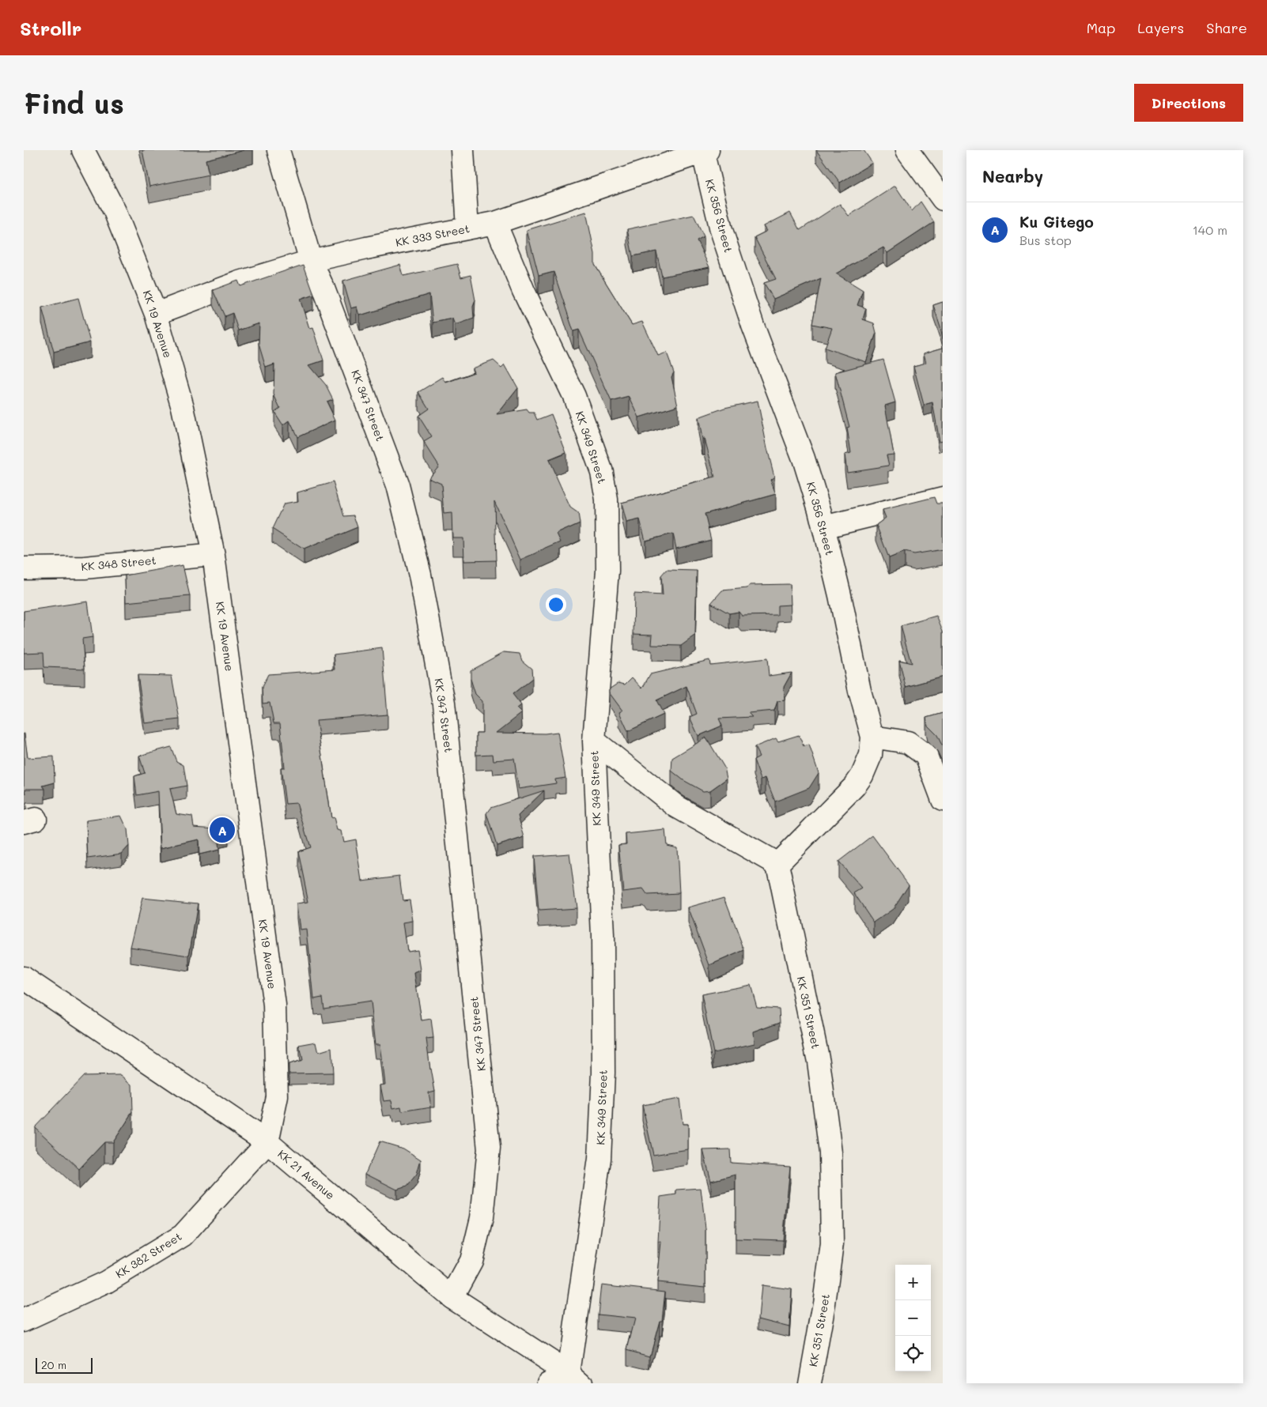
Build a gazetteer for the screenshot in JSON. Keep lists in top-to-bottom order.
{
  "streets": {
    "street": [
      "KK 356 Street",
      "KK 333 Street",
      "KK 19 Avenue",
      "KK 347 Street",
      "KK 349 Street",
      "KK 348 Street",
      "KK 351 Street",
      "KK 21 Avenue",
      "KK 382 Street"
    ]
  },
  "crossings": [
    ["KK 356 Street", "KK 333 Street"],
    ["KK 356 Street", "KK 351 Street"],
    ["KK 333 Street", "KK 19 Avenue"],
    ["KK 333 Street", "KK 347 Street"],
    ["KK 333 Street", "KK 349 Street"],
    ["KK 19 Avenue", "KK 348 Street"],
    ["KK 19 Avenue", "KK 21 Avenue"],
    ["KK 19 Avenue", "KK 382 Street"],
    ["KK 347 Street", "KK 21 Avenue"],
    ["KK 349 Street", "KK 21 Avenue"],
    ["KK 21 Avenue", "KK 382 Street"]
  ],
  "scale_bar": "20 m",
  "page": {
    "header": "Strollr",
    "nav": ["Map", "Layers", "Share"],
    "buttons": "Directions",
    "title": "Find us",
    "heading": "Nearby",
    "list": [
      {
        "mark": "A",
        "name": "Ku Gitego",
        "note": "Bus stop",
        "value": "140 m"
      }
    ],
    "pins": "A",
    "map_buttons": ["+", "−"],
    "scale": "20 m"
  }
}
